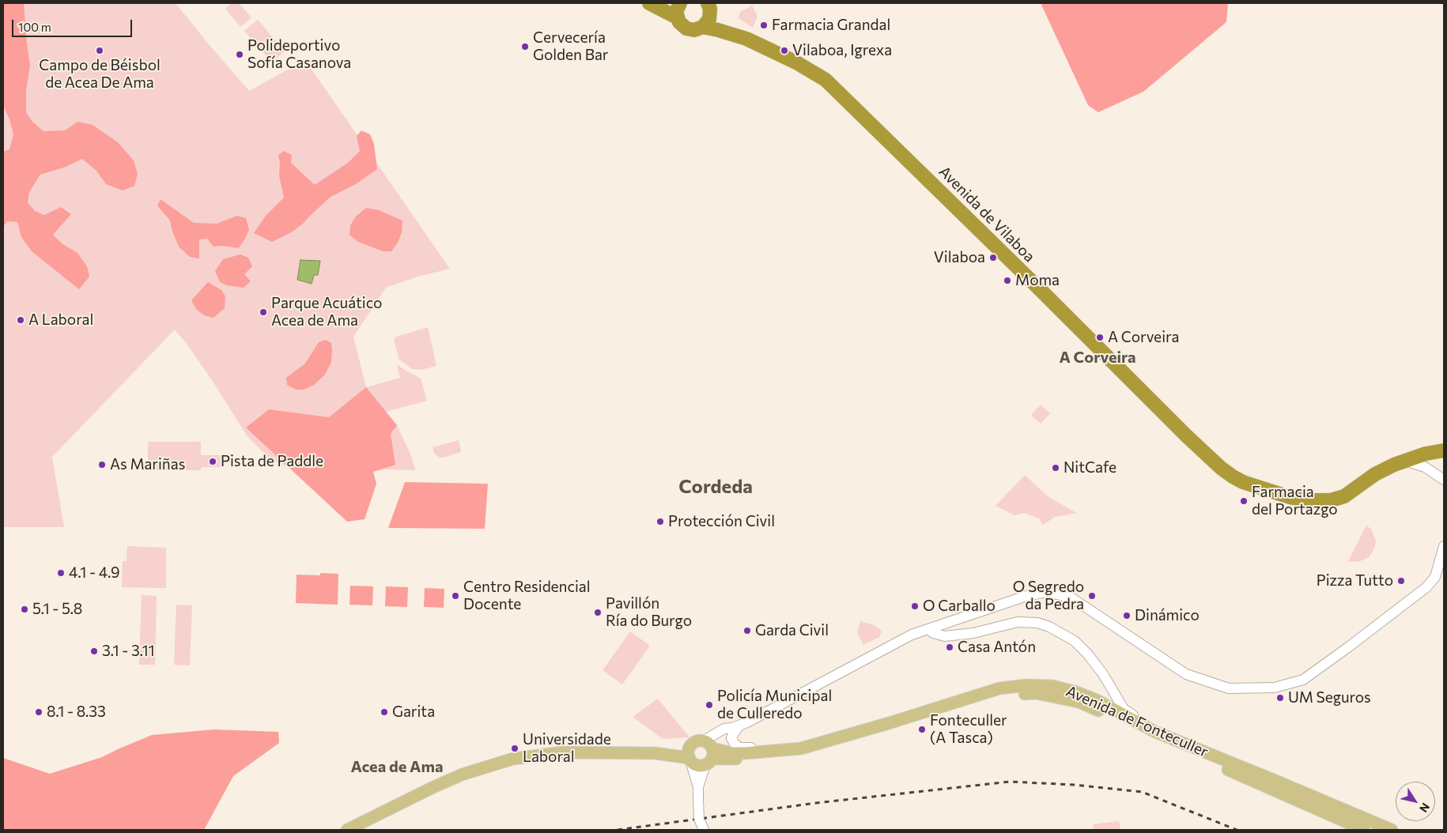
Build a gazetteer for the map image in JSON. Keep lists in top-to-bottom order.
{
  "streets": {
    "highway": ["Avenida de Vilaboa"],
    "main road": ["Avenida de Fonteculler"]
  },
  "districts": ["A Corveira", "Cordeda", "Acea de Ama"],
  "places": [
    "Farmacia Grandal",
    "Cervecería Golden Bar",
    "Campo de Béisbol de Acea De Ama",
    "Vilaboa, Igrexa",
    "Polideportivo Sofía Casanova",
    "Vilaboa",
    "Moma",
    "Parque Acuático Acea de Ama",
    "A Laboral",
    "A Corveira",
    "Pista de Paddle",
    "As Mariñas",
    "NitCafe",
    "Farmacia del Portazgo",
    "Protección Civil",
    "4.1 - 4.9",
    "Pizza Tutto",
    "Centro Residencial Docente",
    "O Segredo da Pedra",
    "O Carballo",
    "5.1 - 5.8",
    "Pavillón Ría do Burgo",
    "Dinámico",
    "Garda Civil",
    "Casa Antón",
    "3.1 - 3.11",
    "UM Seguros",
    "Policía Municipal de Culleredo",
    "8.1 - 8.33",
    "Garita",
    "Fonteculler (A Tasca)",
    "Universidade Laboral"
  ],
  "scale_bar": "100 m",
  "north": "bottom right"
}
